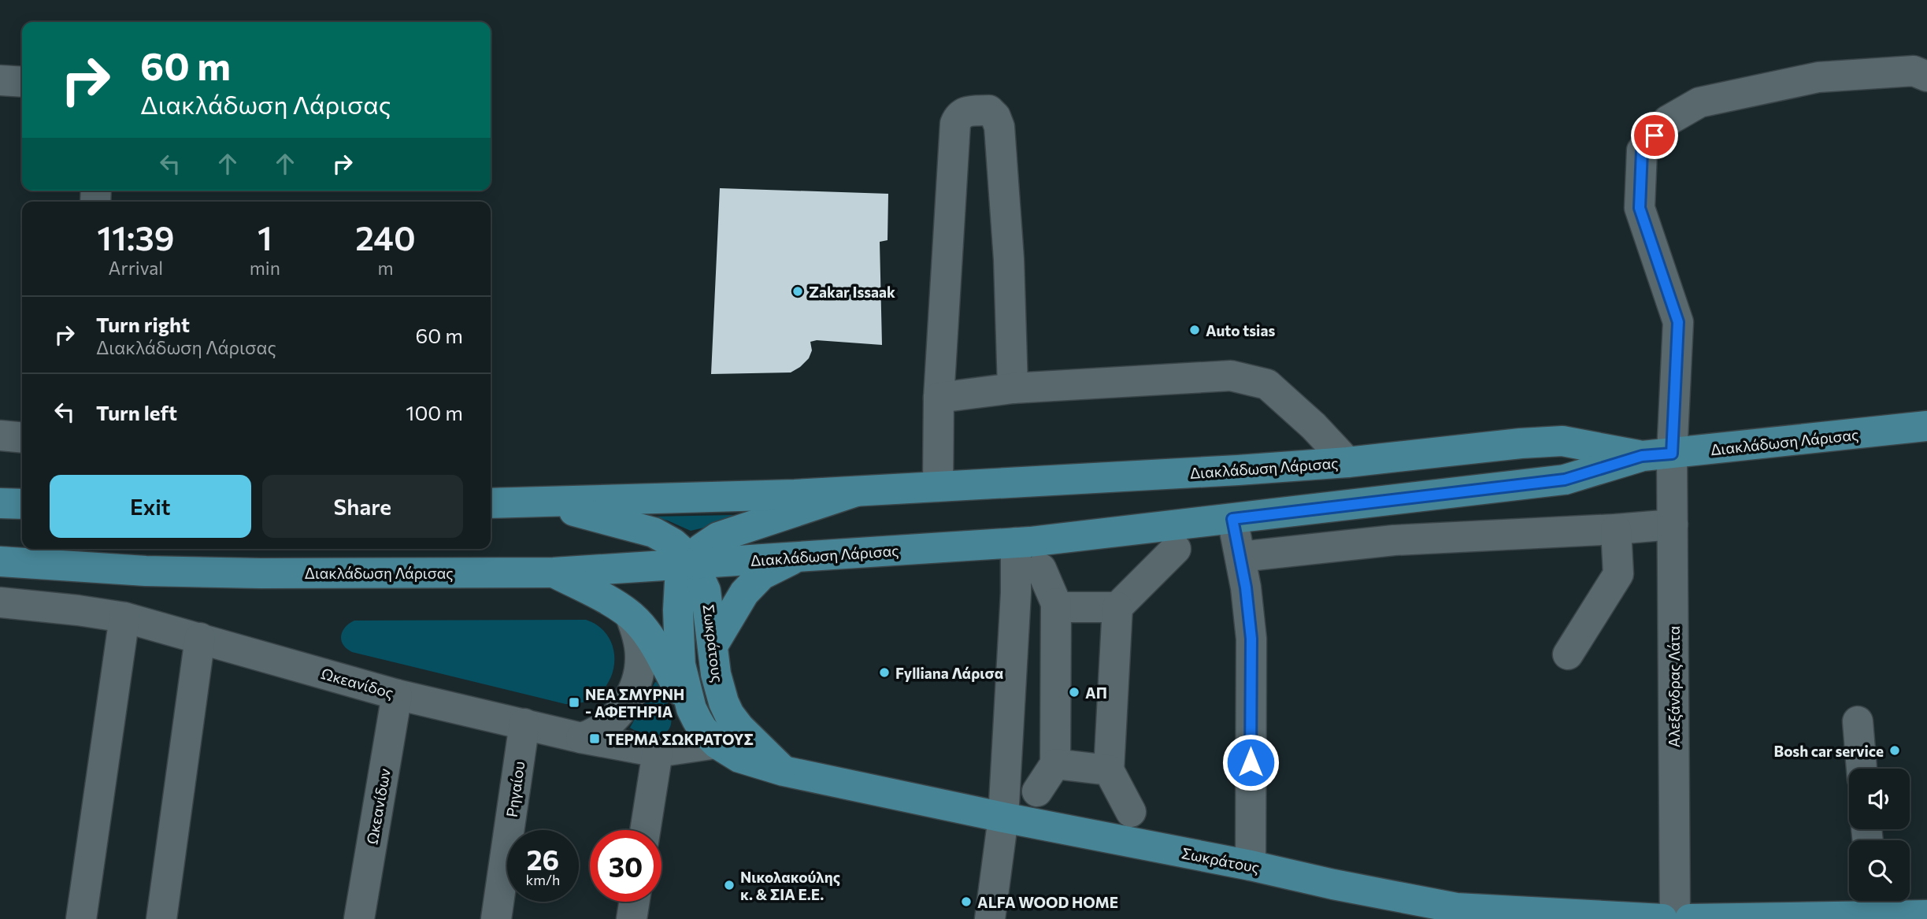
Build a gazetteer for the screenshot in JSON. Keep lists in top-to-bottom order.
{
  "streets": {
    "main road": ["Διακλάδωση Λάρισας", "Σωκράτους"],
    "street": [
      "Ωκεανίδος",
      "Αλεξάνδρας Λάτα",
      "Ρηγαίου",
      "Ωκεανίδων"
    ]
  },
  "crossings": [
    ["Διακλάδωση Λάρισας", "Σωκράτους"],
    ["Διακλάδωση Λάρισας", "Αλεξάνδρας Λάτα"],
    ["Σωκράτους", "Ωκεανίδος"],
    ["Ωκεανίδος", "Ρηγαίου"],
    ["Ωκεανίδος", "Ωκεανίδων"]
  ],
  "places": {
    "other": [
      "Zakar Issaak",
      "Auto tsias",
      "Fylliana Λάρισα",
      "ΑΠ",
      "Bosh car service",
      "Νικολακούλης κ. & ΣΙΑ Ε.Ε.",
      "ALFA WOOD HOME"
    ],
    "transit": ["ΝΕΑ ΣΜΥΡΝΗ - ΑΦΕΤΗΡΙΑ", "ΤΕΡΜΑ ΣΩΚΡΑΤΟΥΣ"]
  },
  "page": {
    "turn": ["60 m", "Διακλάδωση Λάρισας"],
    "eta": [
      "11:39",
      "Arrival",
      "1",
      "min",
      "240",
      "m"
    ],
    "list": [
      {
        "name": "Turn right",
        "note": "Διακλάδωση Λάρισας",
        "value": "60 m"
      },
      {
        "name": "Turn left",
        "value": "100 m"
      }
    ],
    "buttons": ["Exit", "Share"],
    "speed": "26 km/h",
    "limit": "30"
  }
}
